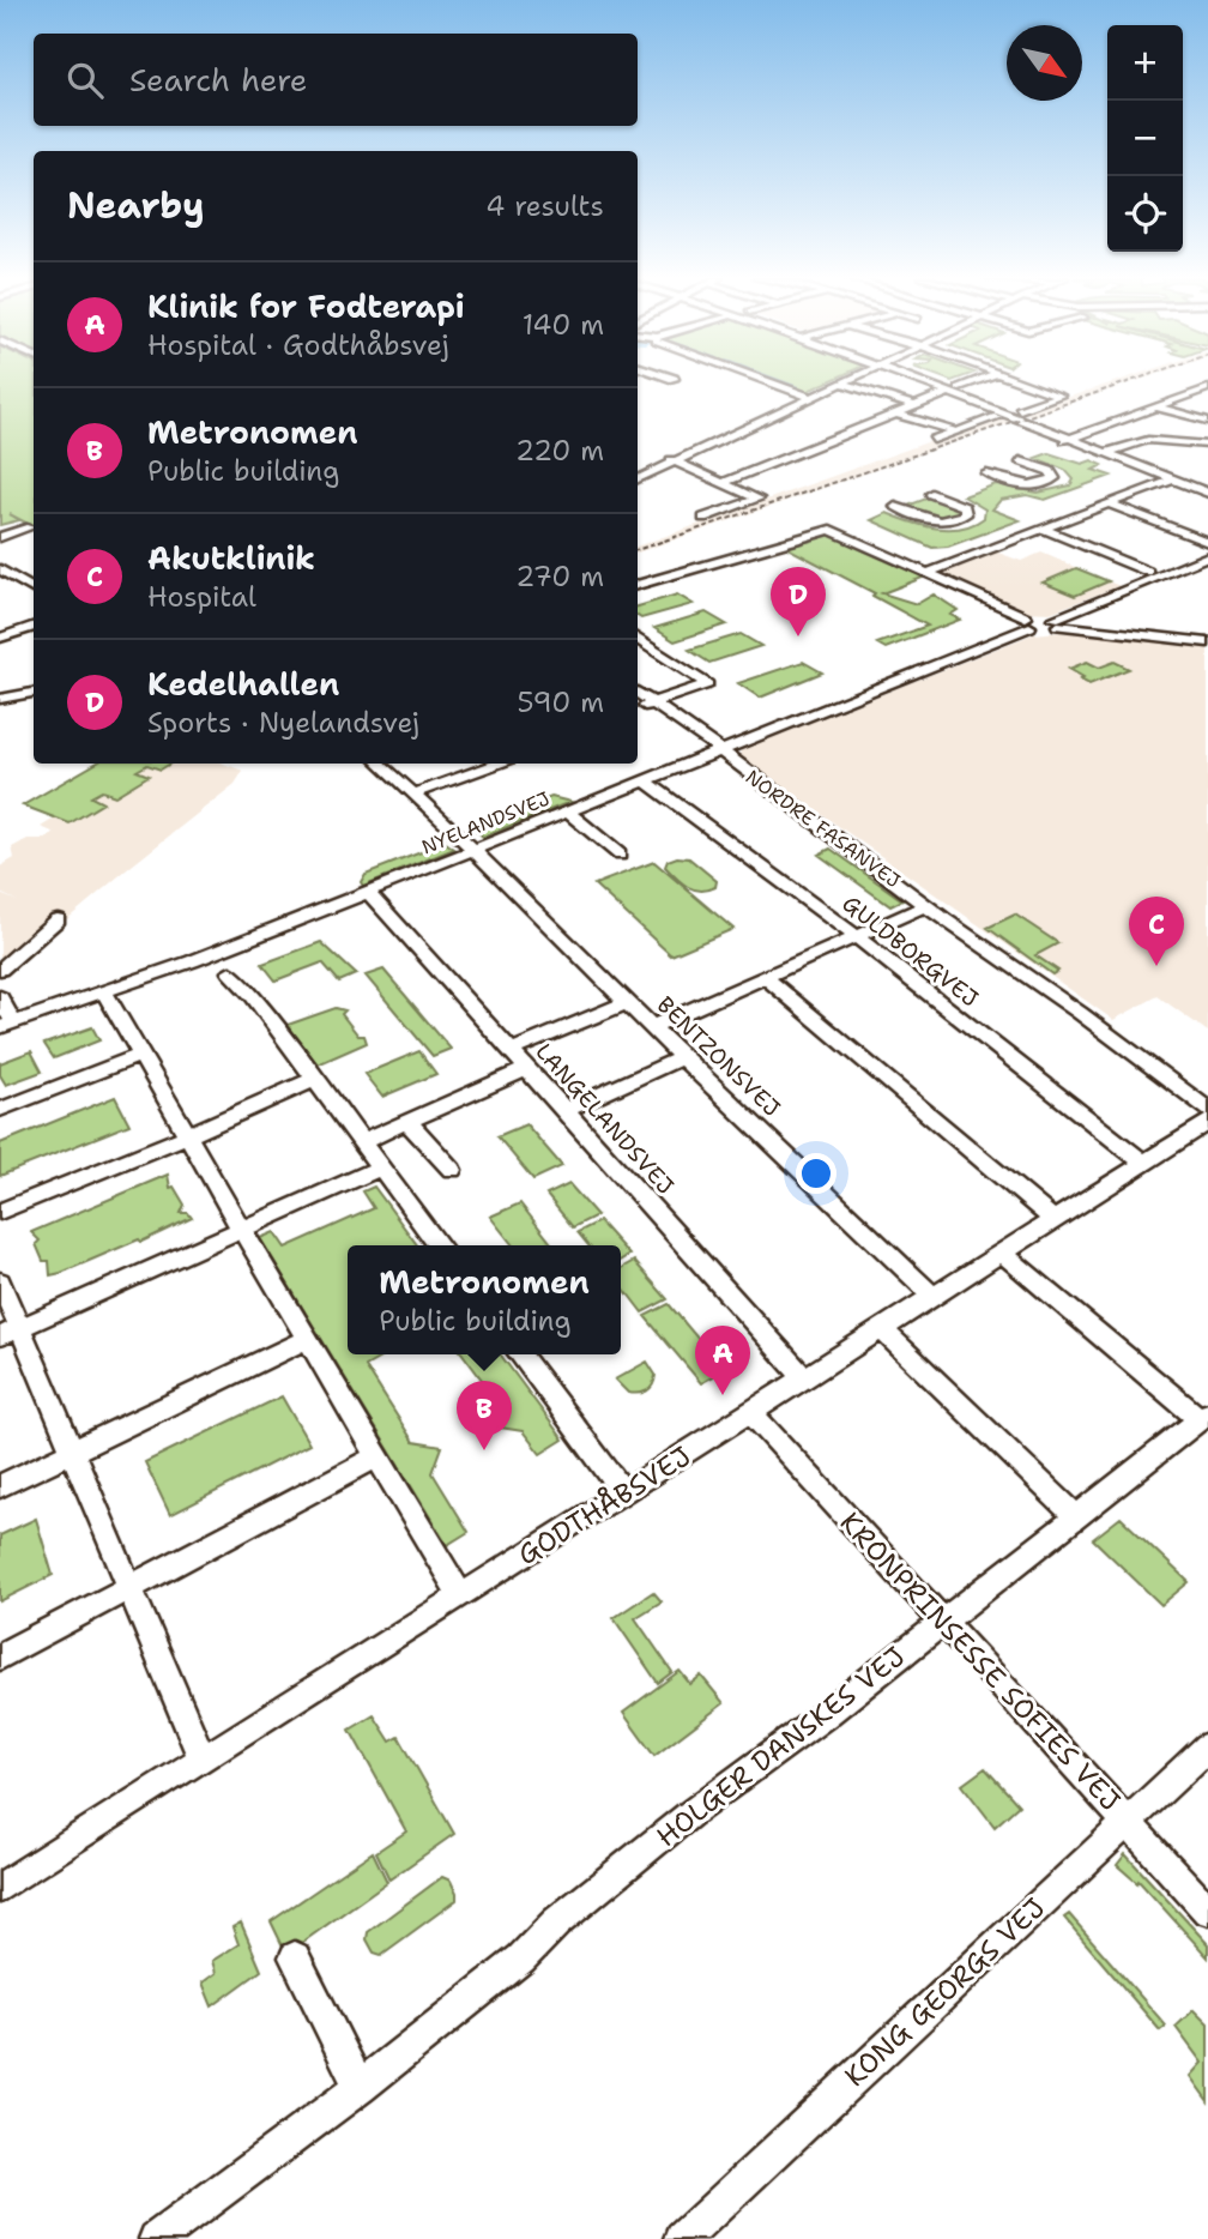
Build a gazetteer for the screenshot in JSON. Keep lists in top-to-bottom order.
{
  "streets": {
    "street": [
      "NYELANDSVEJ",
      "NORDRE FASANVEJ",
      "GULDBORGVEJ",
      "BENTZONSVEJ",
      "LANGELANDSVEJ",
      "GODTHÅBSVEJ",
      "KRONPRINSESSE SOFIES VEJ",
      "HOLGER DANSKES VEJ",
      "KONG GEORGS VEJ"
    ]
  },
  "crossings": [
    ["NYELANDSVEJ", "NORDRE FASANVEJ"],
    ["NYELANDSVEJ", "GULDBORGVEJ"],
    ["NYELANDSVEJ", "BENTZONSVEJ"],
    ["NYELANDSVEJ", "LANGELANDSVEJ"],
    ["GULDBORGVEJ", "GODTHÅBSVEJ"],
    ["BENTZONSVEJ", "GODTHÅBSVEJ"],
    ["LANGELANDSVEJ", "GODTHÅBSVEJ"],
    ["GODTHÅBSVEJ", "KRONPRINSESSE SOFIES VEJ"],
    ["KRONPRINSESSE SOFIES VEJ", "HOLGER DANSKES VEJ"],
    ["KRONPRINSESSE SOFIES VEJ", "KONG GEORGS VEJ"]
  ],
  "north": "bottom right",
  "page": {
    "map_buttons": ["+", "−"],
    "search": "Search here",
    "heading": ["Nearby", "4 results"],
    "list": [
      {
        "mark": "A",
        "name": "Klinik for Fodterapi",
        "note": "Hospital · Godthåbsvej",
        "value": "140 m"
      },
      {
        "mark": "B",
        "name": "Metronomen",
        "note": "Public building",
        "value": "220 m"
      },
      {
        "mark": "C",
        "name": "Akutklinik",
        "note": "Hospital",
        "value": "270 m"
      },
      {
        "mark": "D",
        "name": "Kedelhallen",
        "note": "Sports · Nyelandsvej",
        "value": "590 m"
      }
    ],
    "pins": [
      "D",
      "C",
      "A",
      "B"
    ],
    "popup": ["Metronomen", "Public building"]
  }
}
